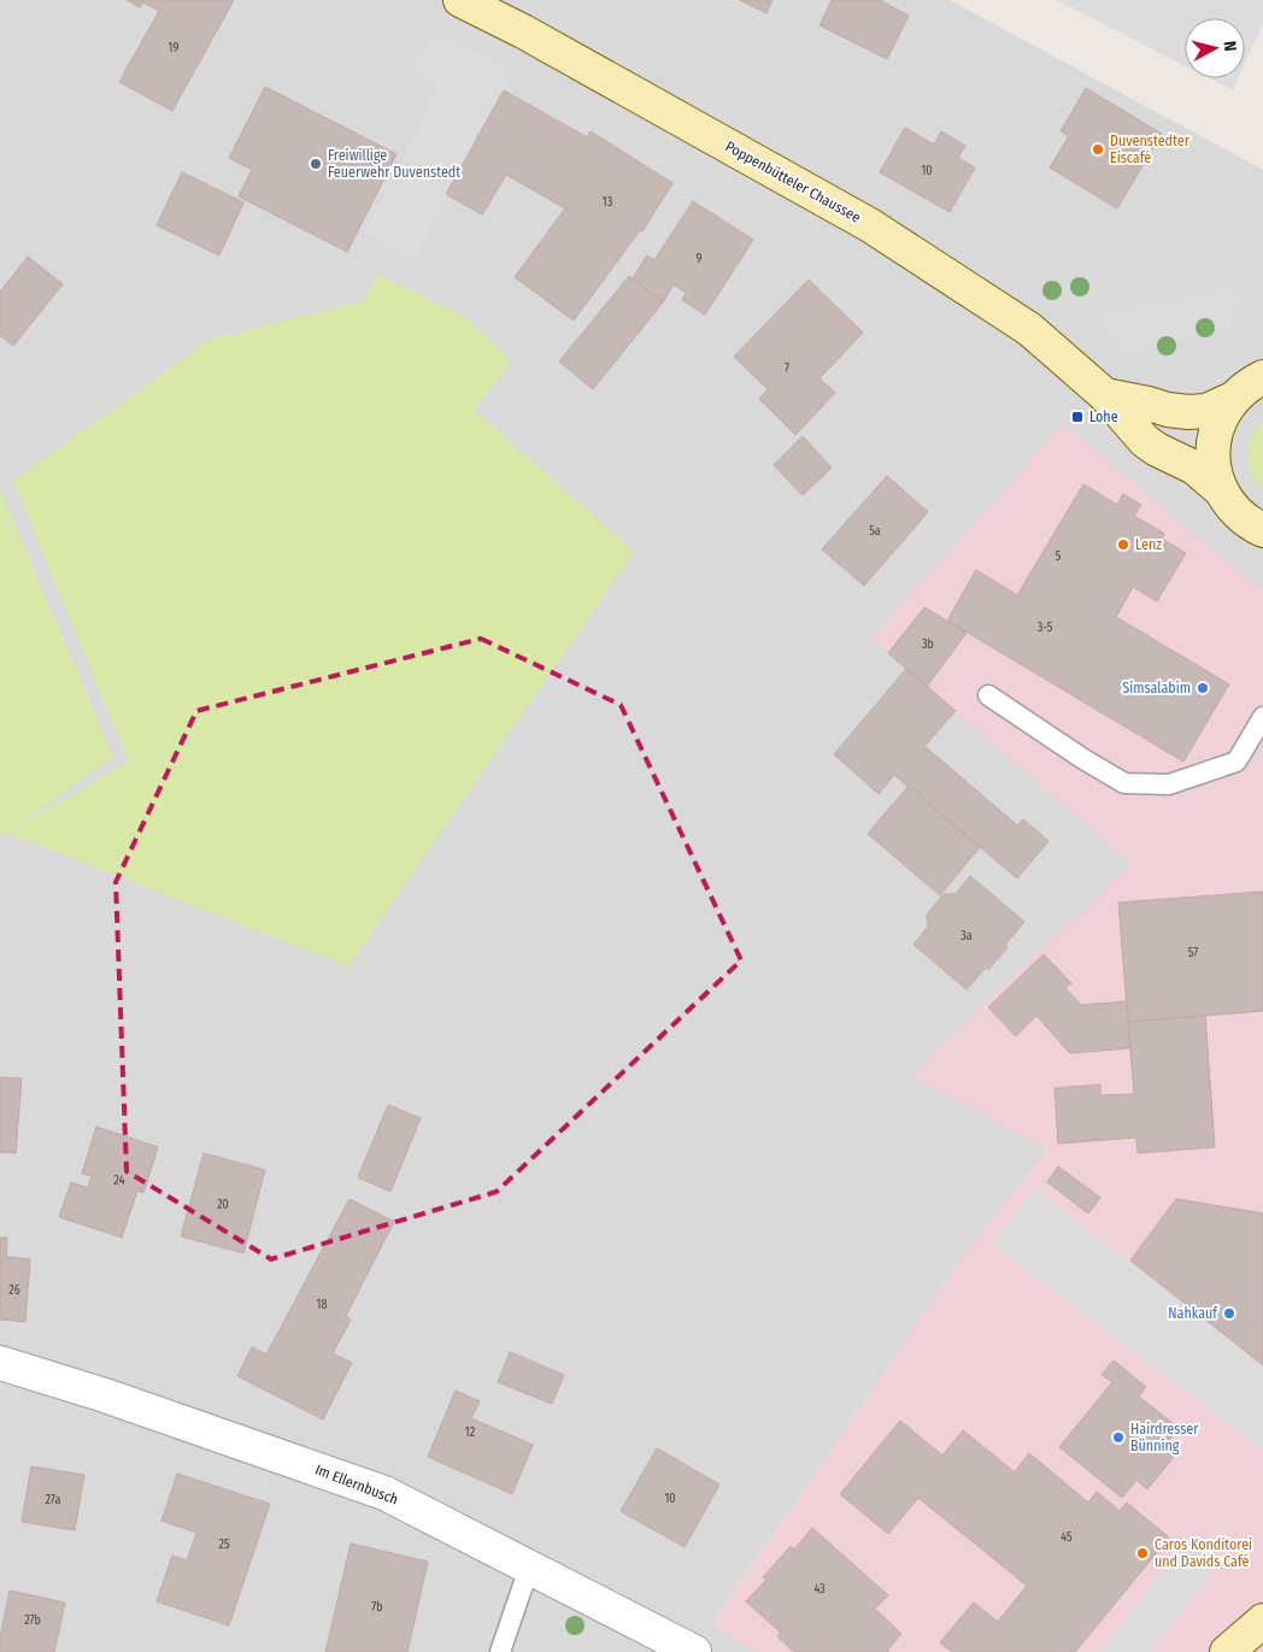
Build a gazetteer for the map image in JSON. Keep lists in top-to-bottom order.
{
  "streets": {
    "main road": ["Poppenbütteler Chaussee"],
    "street": ["Im Ellernbusch"]
  },
  "places": {
    "other": [
      "Duvenstedter Eiscafé",
      "Freiwillige Feuerwehr Duvenstedt",
      "Lenz",
      "Simsalabim",
      "Nahkauf",
      "Hairdresser Bünning",
      "Caros Konditorei und Davids Café"
    ],
    "transit": ["Lohe"]
  },
  "house_numbers": [
    "19",
    "10",
    "13",
    "9",
    "7",
    "5a",
    "5",
    "3-5",
    "3b",
    "3a",
    "57",
    "24",
    "20",
    "26",
    "18",
    "12",
    "10",
    "27a",
    "45",
    "25",
    "43",
    "7b",
    "27b"
  ],
  "north": "right"
}
